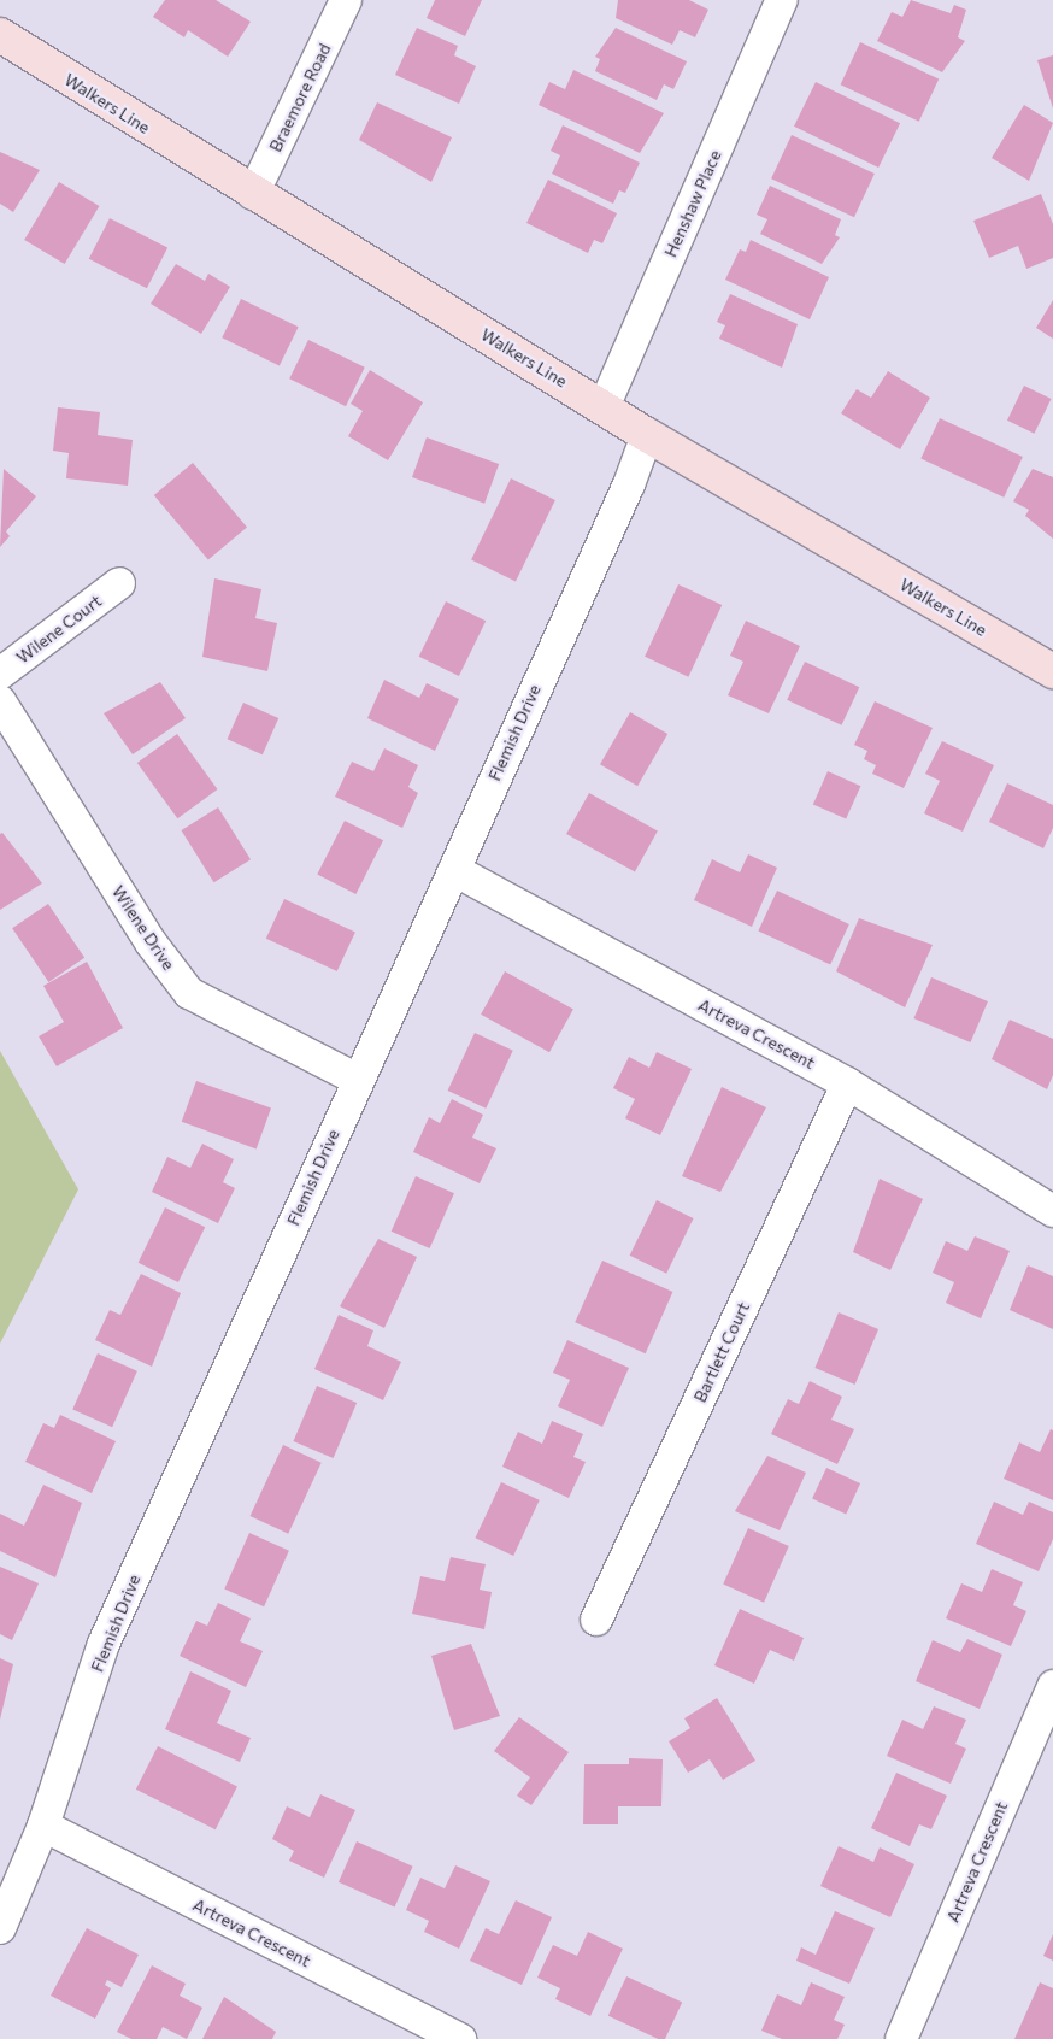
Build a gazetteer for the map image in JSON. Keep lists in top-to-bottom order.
{
  "streets": {
    "main road": ["Walkers Line"],
    "street": [
      "Braemore Road",
      "Henshaw Place",
      "Wilene Court",
      "Flemish Drive",
      "Wilene Drive",
      "Artreva Crescent",
      "Bartlett Court"
    ]
  },
  "crossings": [
    ["Braemore Road", "Walkers Line"],
    ["Walkers Line", "Henshaw Place"],
    ["Walkers Line", "Flemish Drive"],
    ["Flemish Drive", "Wilene Drive"],
    ["Flemish Drive", "Artreva Crescent"],
    ["Artreva Crescent", "Bartlett Court"]
  ]
}
